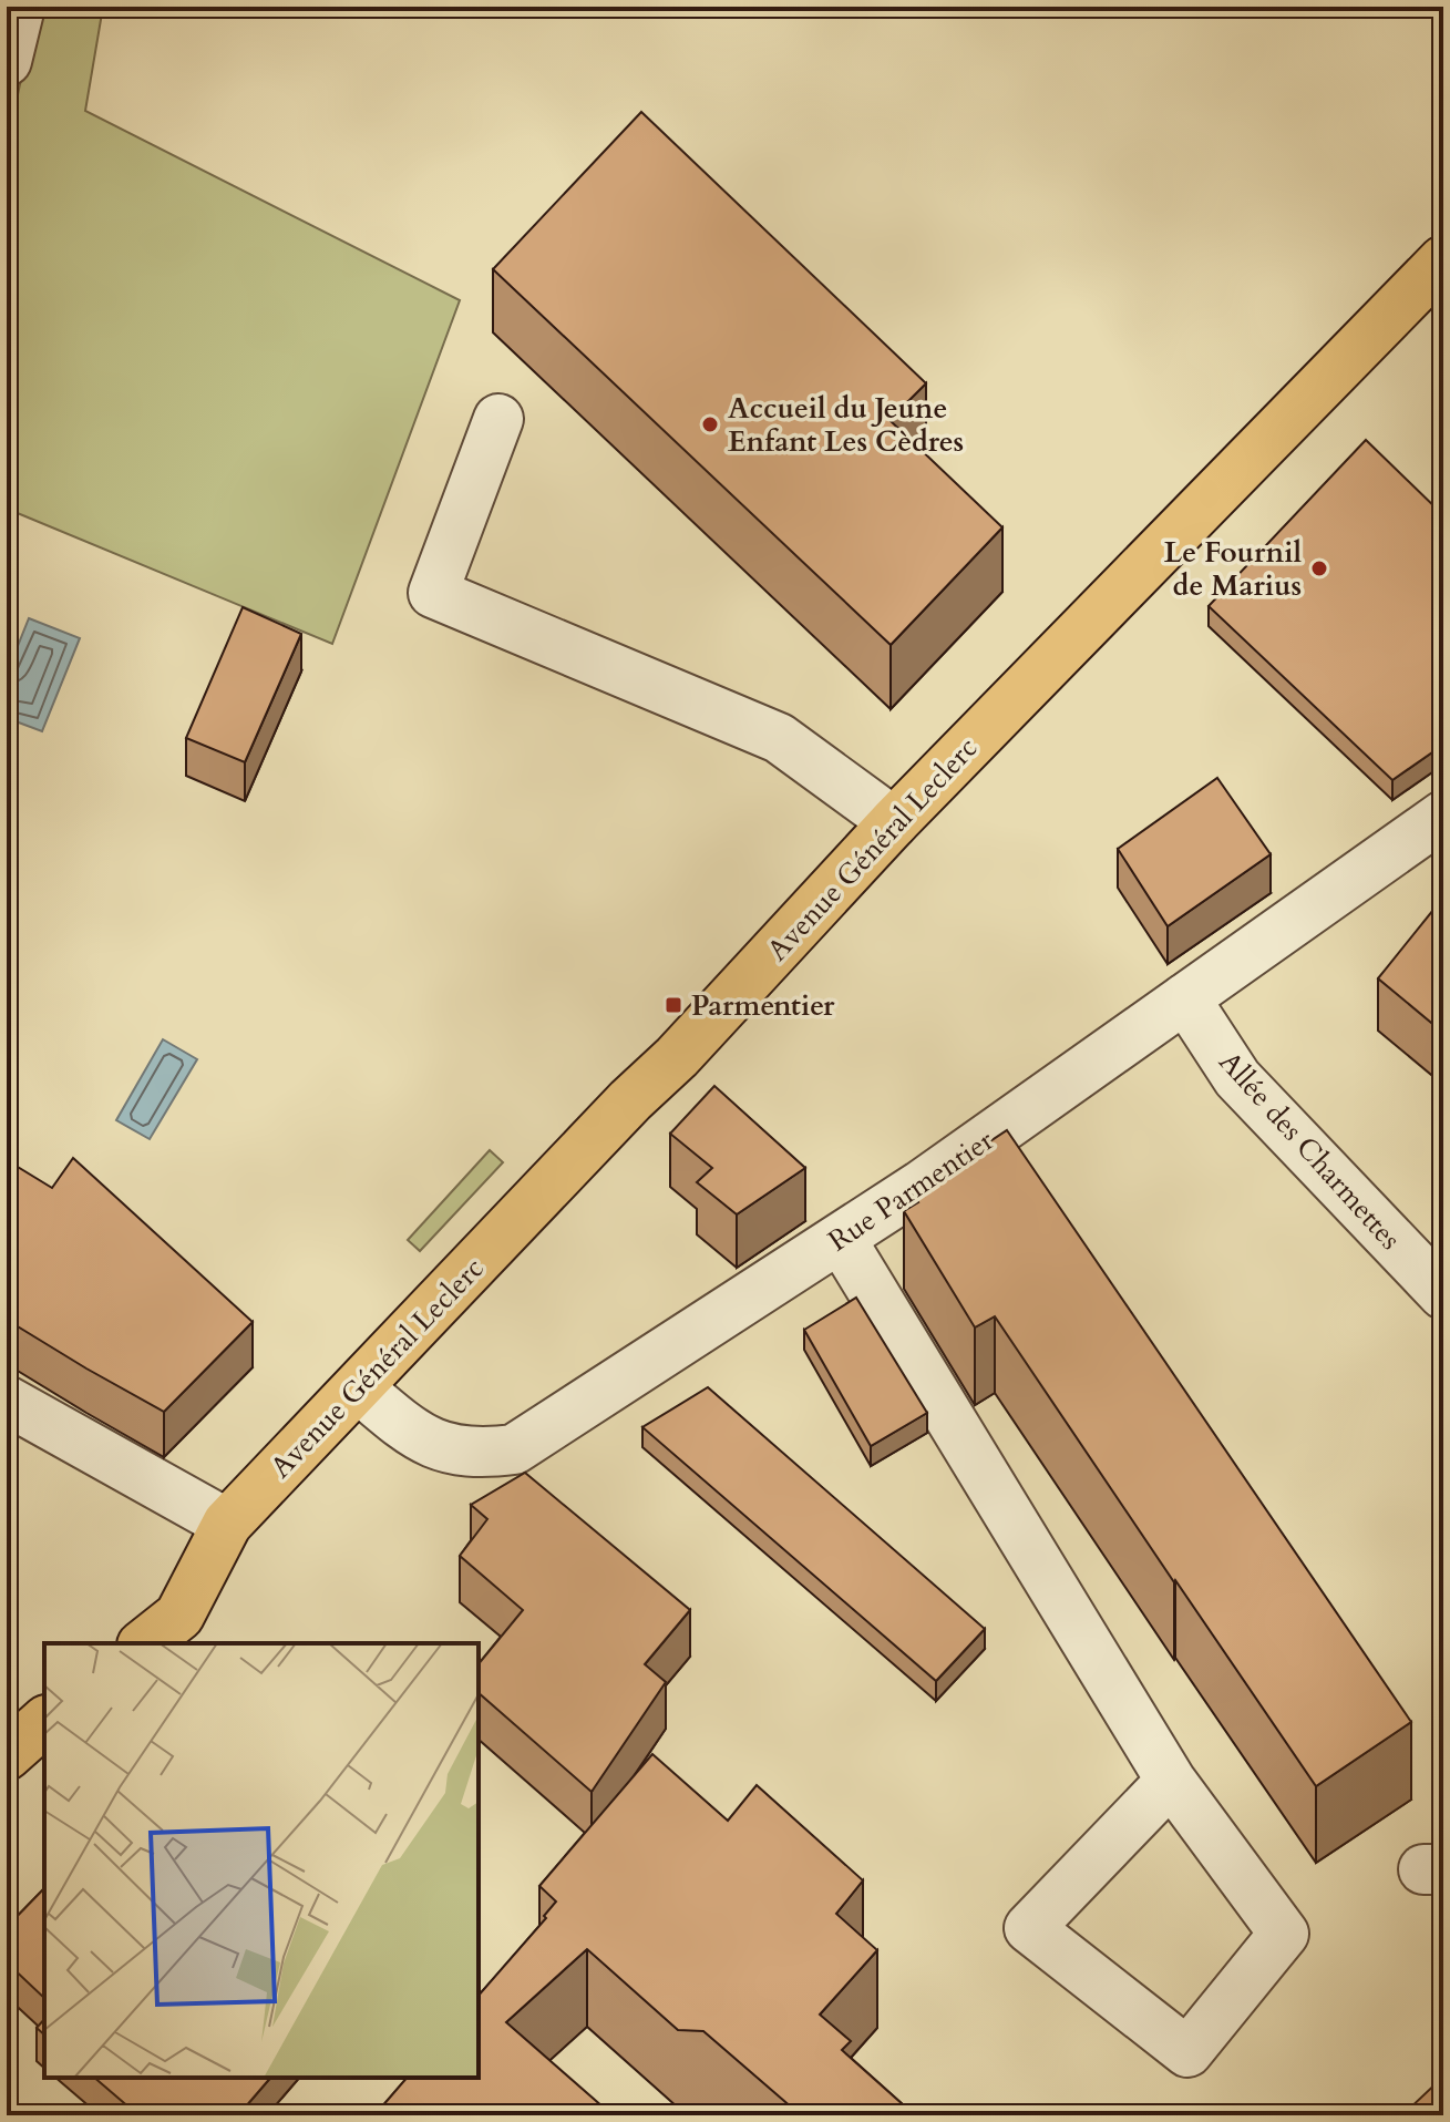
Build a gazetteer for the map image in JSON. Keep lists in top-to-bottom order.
{
  "streets": {
    "main road": ["Avenue Général Leclerc"],
    "street": ["Allée des Charmettes", "Rue Parmentier"]
  },
  "crossings": [
    ["Avenue Général Leclerc", "Rue Parmentier"],
    ["Allée des Charmettes", "Rue Parmentier"]
  ],
  "places": {
    "other": ["Accueil du Jeune Enfant Les Cèdres", "Le Fournil de Marius"],
    "transit": ["Parmentier"]
  }
}
